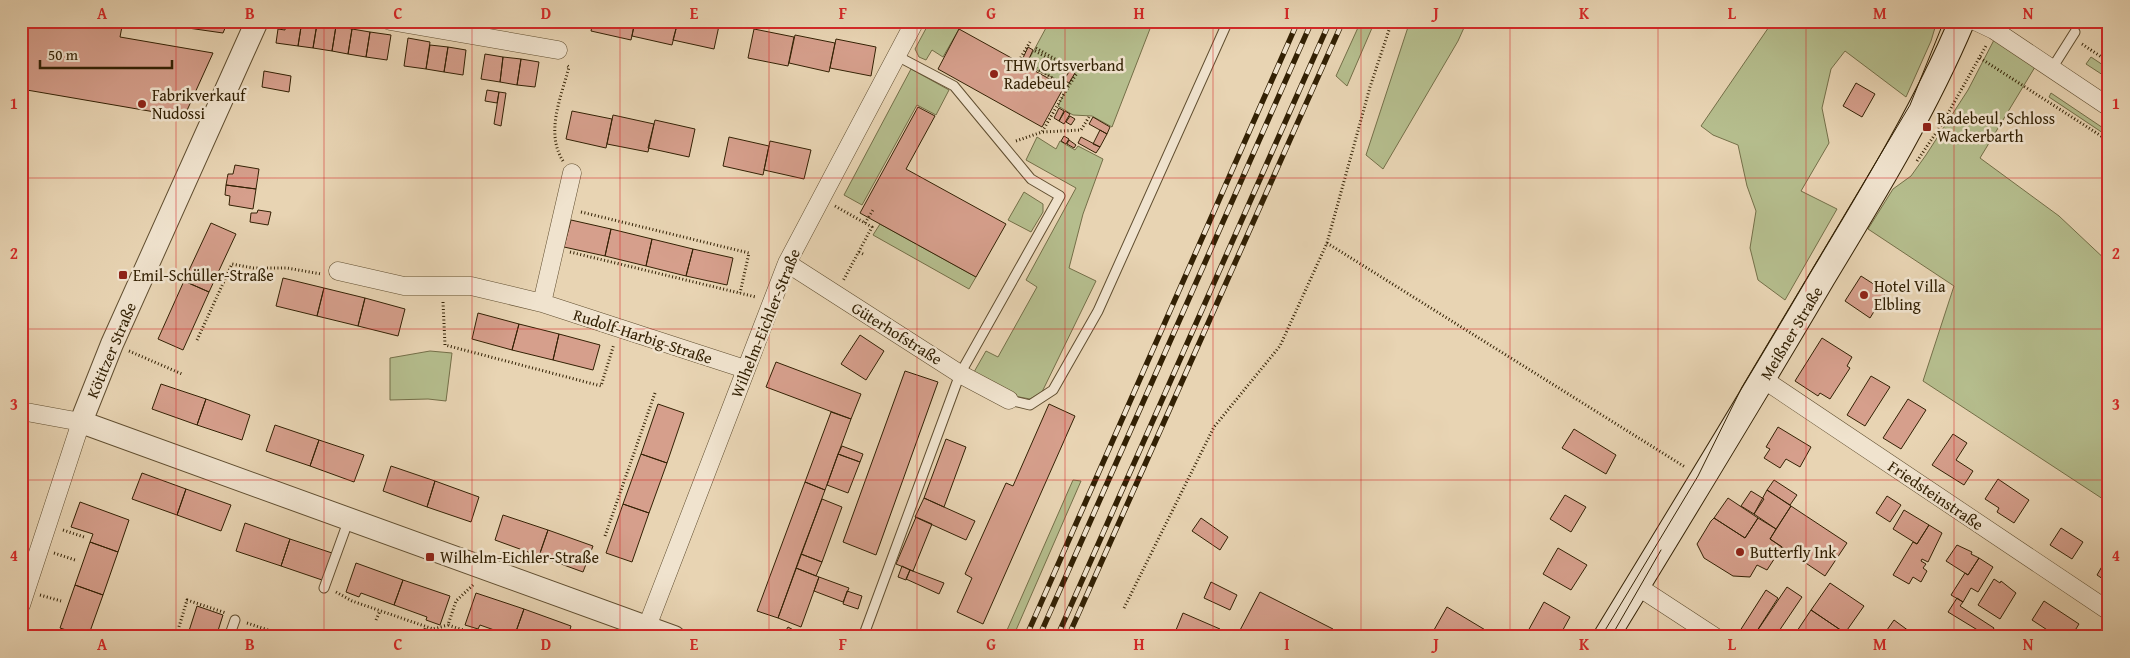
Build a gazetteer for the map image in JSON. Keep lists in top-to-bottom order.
{
  "streets": {
    "main road": ["Meißner Straße"],
    "street": [
      "Wilhelm-Eichler-Straße",
      "Güterhofstraße",
      "Rudolf-Harbig-Straße",
      "Kötitzer Straße",
      "Friedsteinstraße"
    ]
  },
  "crossings": [
    ["Wilhelm-Eichler-Straße", "Güterhofstraße"],
    ["Wilhelm-Eichler-Straße", "Rudolf-Harbig-Straße"],
    ["Meißner Straße", "Friedsteinstraße"]
  ],
  "places": {
    "other": [
      "THW Ortsverband Radebeul",
      "Fabrikverkauf Nudossi",
      "Hotel Villa Elbling",
      "Butterfly Ink"
    ],
    "transit": ["Radebeul, Schloss Wackerbarth", "Emil-Schüller-Straße", "Wilhelm-Eichler-Straße"]
  },
  "scale_bar": "50 m",
  "grid": {
    "columns": [
      "A",
      "B",
      "C",
      "D",
      "E",
      "F",
      "G",
      "H",
      "I",
      "J",
      "K",
      "L",
      "M",
      "N"
    ],
    "rows": [
      "1",
      "2",
      "3",
      "4"
    ]
  }
}
